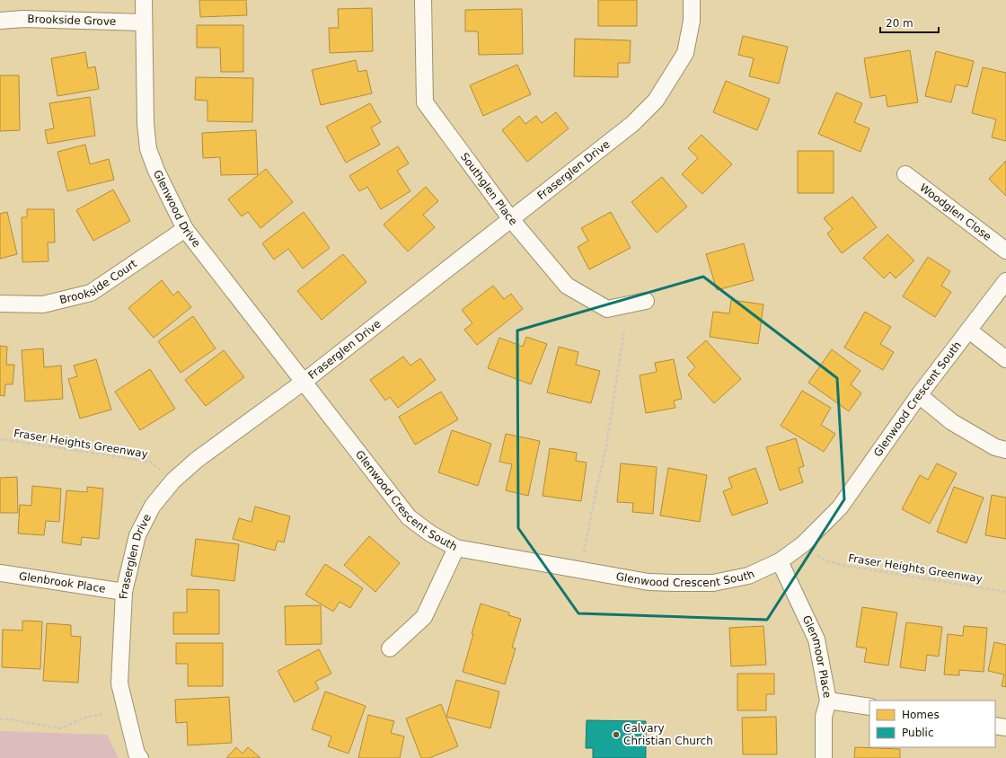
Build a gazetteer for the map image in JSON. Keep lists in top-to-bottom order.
{
  "streets": {
    "street": [
      "Brookside Grove",
      "Fraserglen Drive",
      "Southglen Place",
      "Glenwood Drive",
      "Woodglen Close",
      "Brookside Court",
      "Glenwood Crescent South",
      "Glenbrook Place",
      "Glenmoor Place"
    ],
    "path": ["Fraser Heights Greenway"]
  },
  "crossings": [
    ["Brookside Grove", "Glenwood Drive"],
    ["Fraserglen Drive", "Southglen Place"],
    ["Fraserglen Drive", "Glenwood Drive"],
    ["Fraserglen Drive", "Glenwood Crescent South"],
    ["Fraserglen Drive", "Glenbrook Place"],
    ["Glenwood Drive", "Brookside Court"],
    ["Glenwood Drive", "Glenwood Crescent South"],
    ["Glenwood Crescent South", "Glenmoor Place"]
  ],
  "places": ["Calvary Christian Church"],
  "legend": ["Homes", "Public"],
  "scale_bar": "20 m"
}
